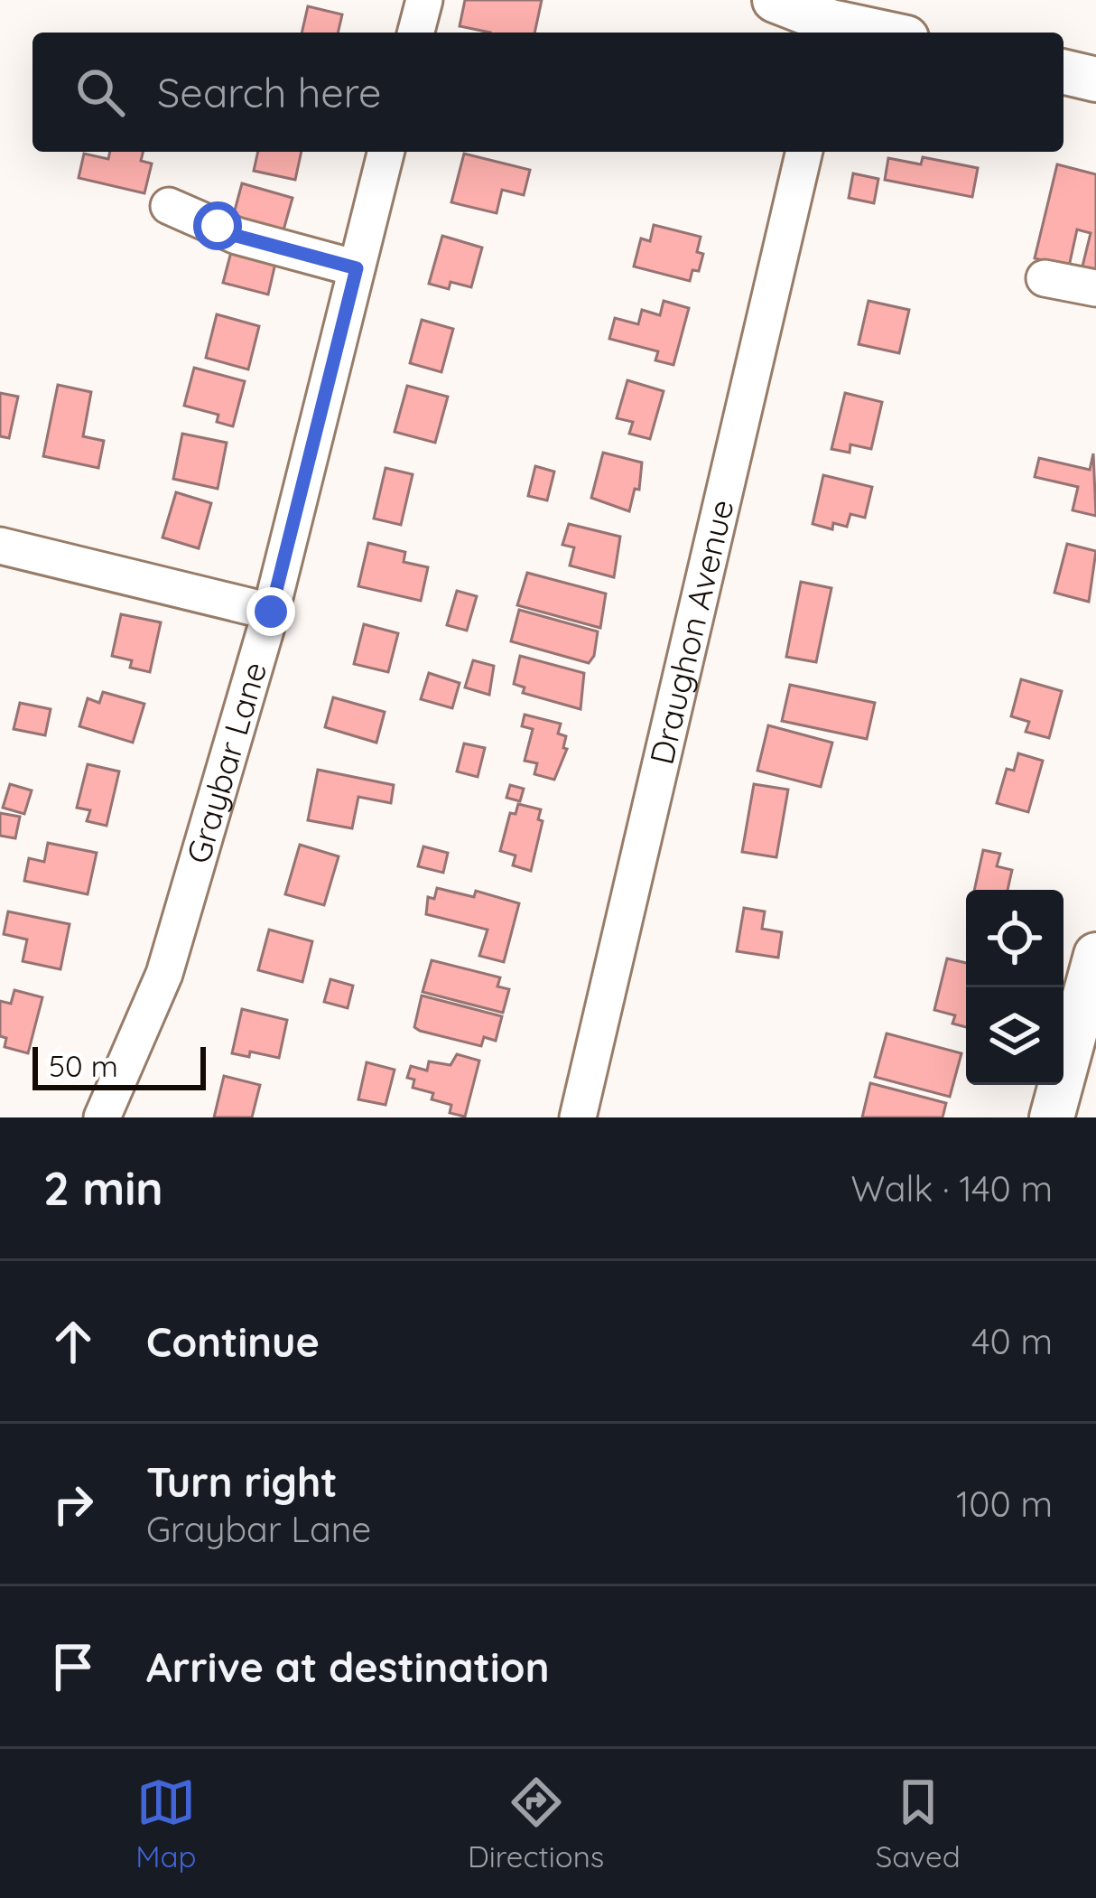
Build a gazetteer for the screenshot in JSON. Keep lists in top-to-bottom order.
{
  "streets": {
    "street": ["Draughon Avenue", "Graybar Lane"]
  },
  "scale_bar": "50 m",
  "page": {
    "search": "Search here",
    "scale": "50 m",
    "heading": ["2 min", "Walk · 140 m"],
    "list": [
      ["Continue", "40 m"],
      ["Turn right", "Graybar Lane", "100 m"],
      "Arrive at destination"
    ],
    "nav": ["Map", "Directions", "Saved"]
  }
}
